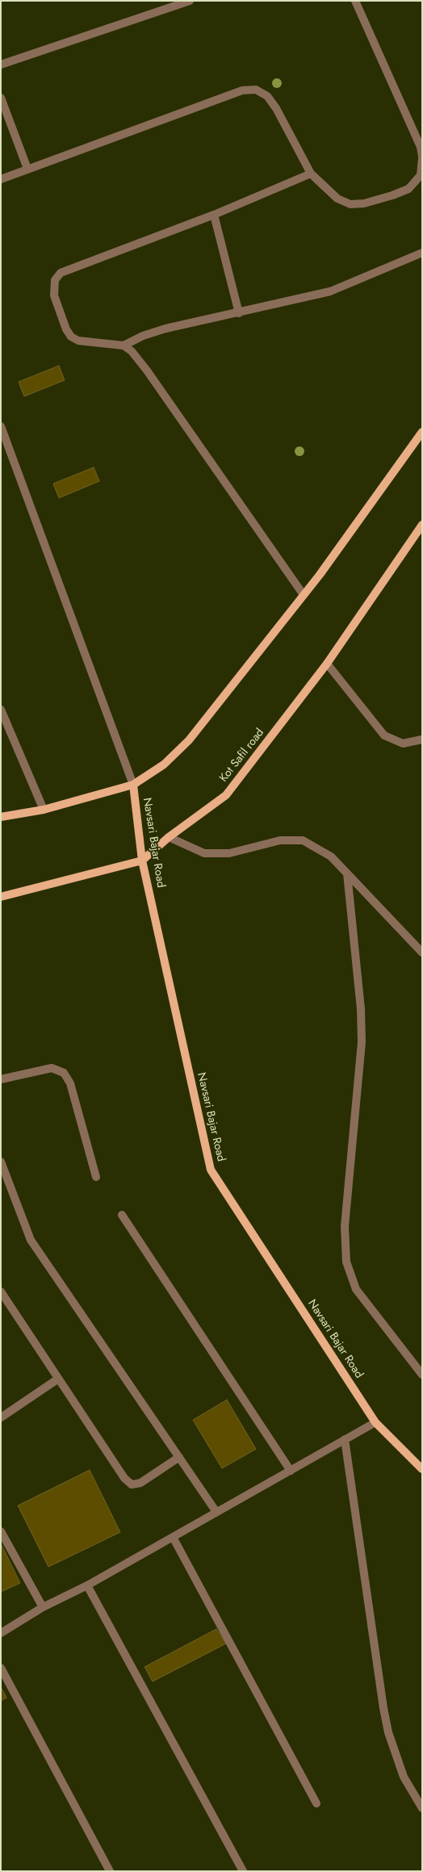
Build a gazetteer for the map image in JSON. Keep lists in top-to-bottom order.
{
  "streets": {
    "main road": ["Kot Safil road", "Navsari Bajar Road"]
  },
  "crossings": [
    ["Kot Safil road", "Navsari Bajar Road"]
  ]
}
